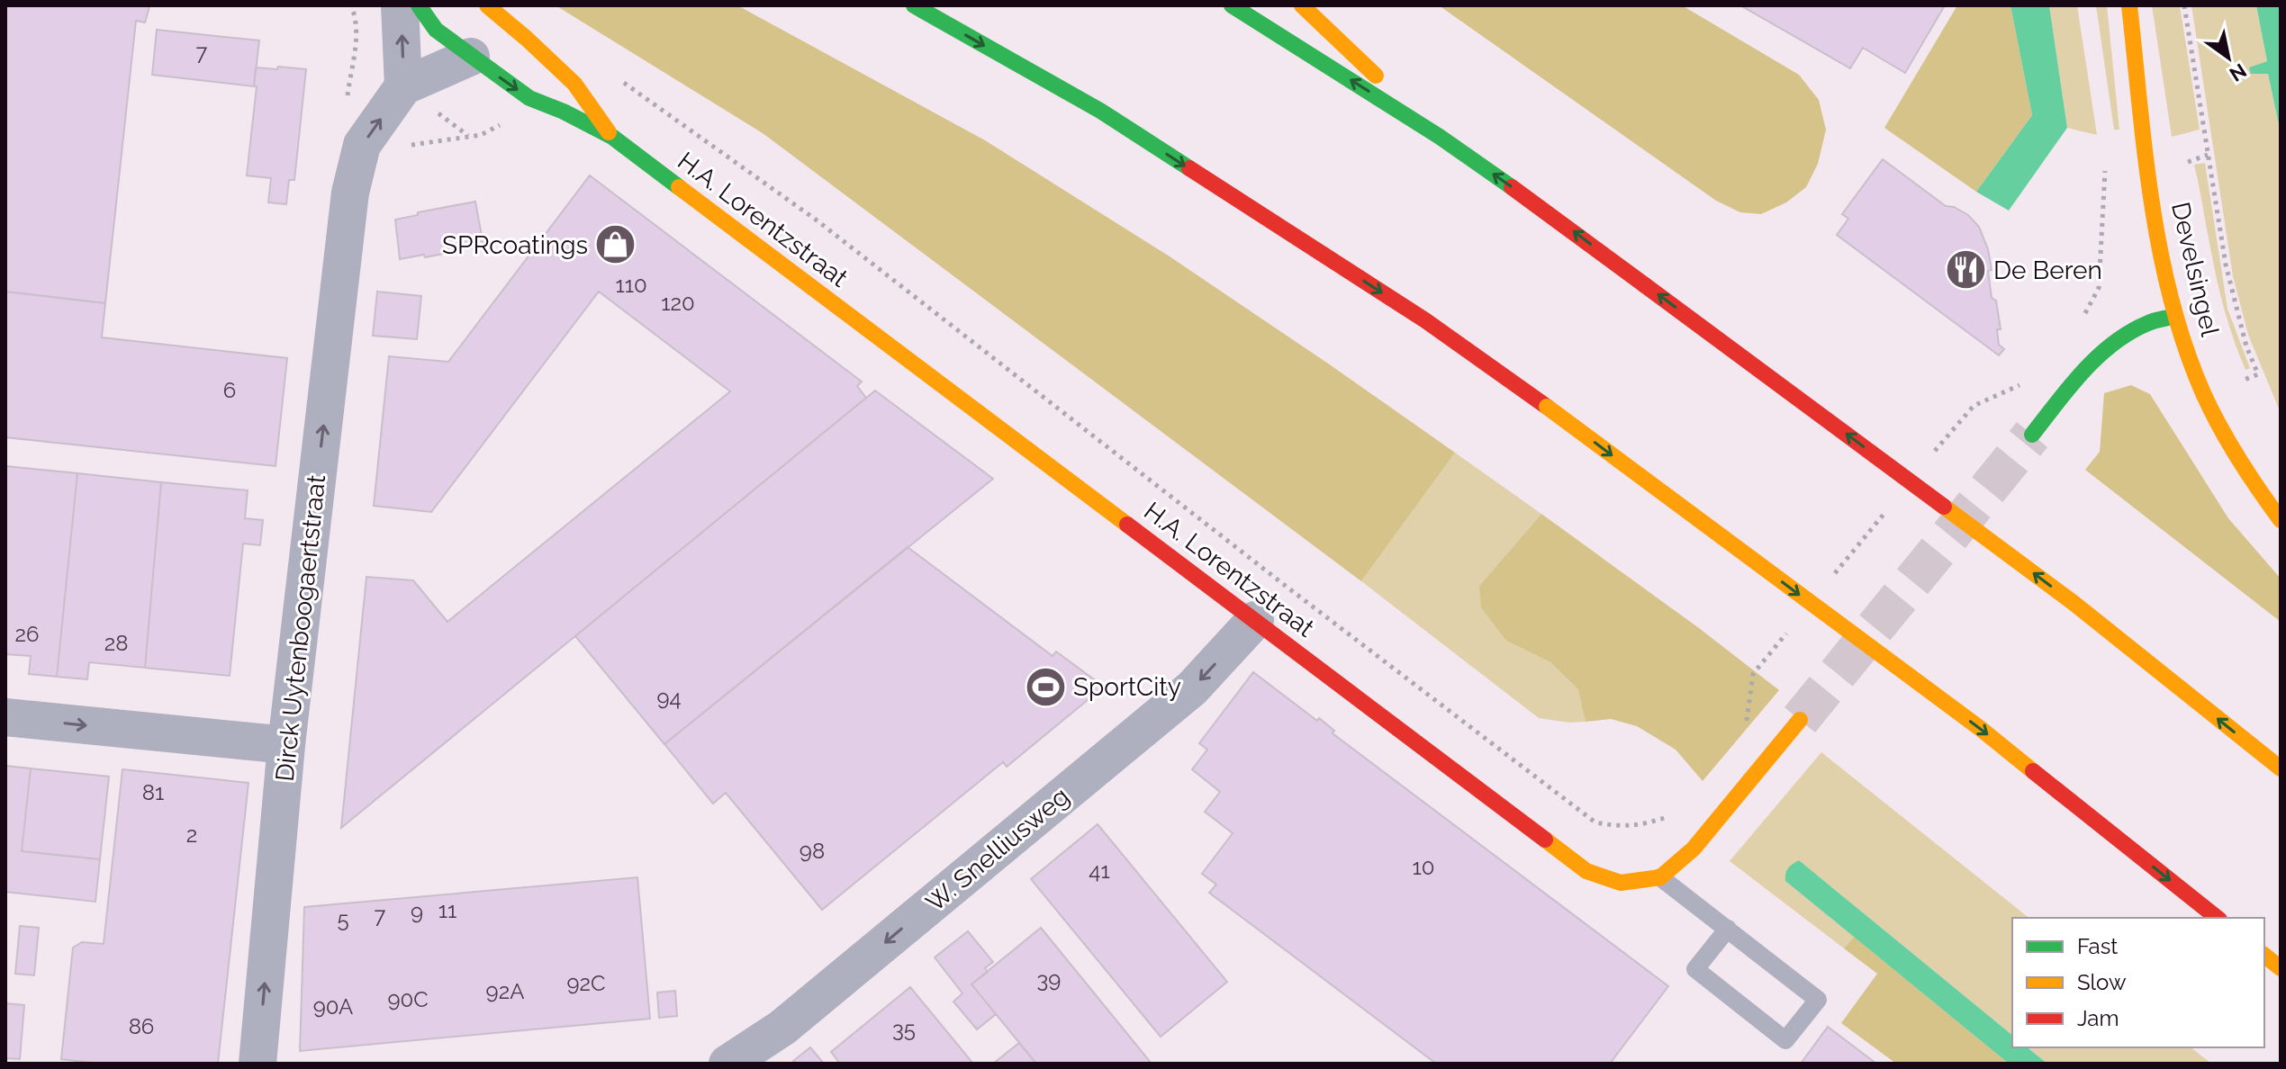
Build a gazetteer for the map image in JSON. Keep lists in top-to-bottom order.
{
  "streets": {
    "main road": ["H.A. Lorentzstraat", "Develsingel"],
    "street": ["Dirck Uytenboogaertstraat", "W. Snelliusweg"]
  },
  "crossings": [
    ["H.A. Lorentzstraat", "W. Snelliusweg"]
  ],
  "one_way": ["Dirck Uytenboogaertstraat", "W. Snelliusweg"],
  "places": {
    "shop": ["SPRcoatings"],
    "restaurant": ["De Beren"],
    "sports": ["SportCity"]
  },
  "house_numbers": [
    "7",
    "110",
    "120",
    "6",
    "26",
    "28",
    "94",
    "81",
    "2",
    "98",
    "10",
    "41",
    "11",
    "9",
    "7",
    "5",
    "39",
    "92C",
    "92A",
    "90C",
    "90A",
    "86",
    "35"
  ],
  "legend": ["Fast", "Slow", "Jam"],
  "north": "bottom right"
}
